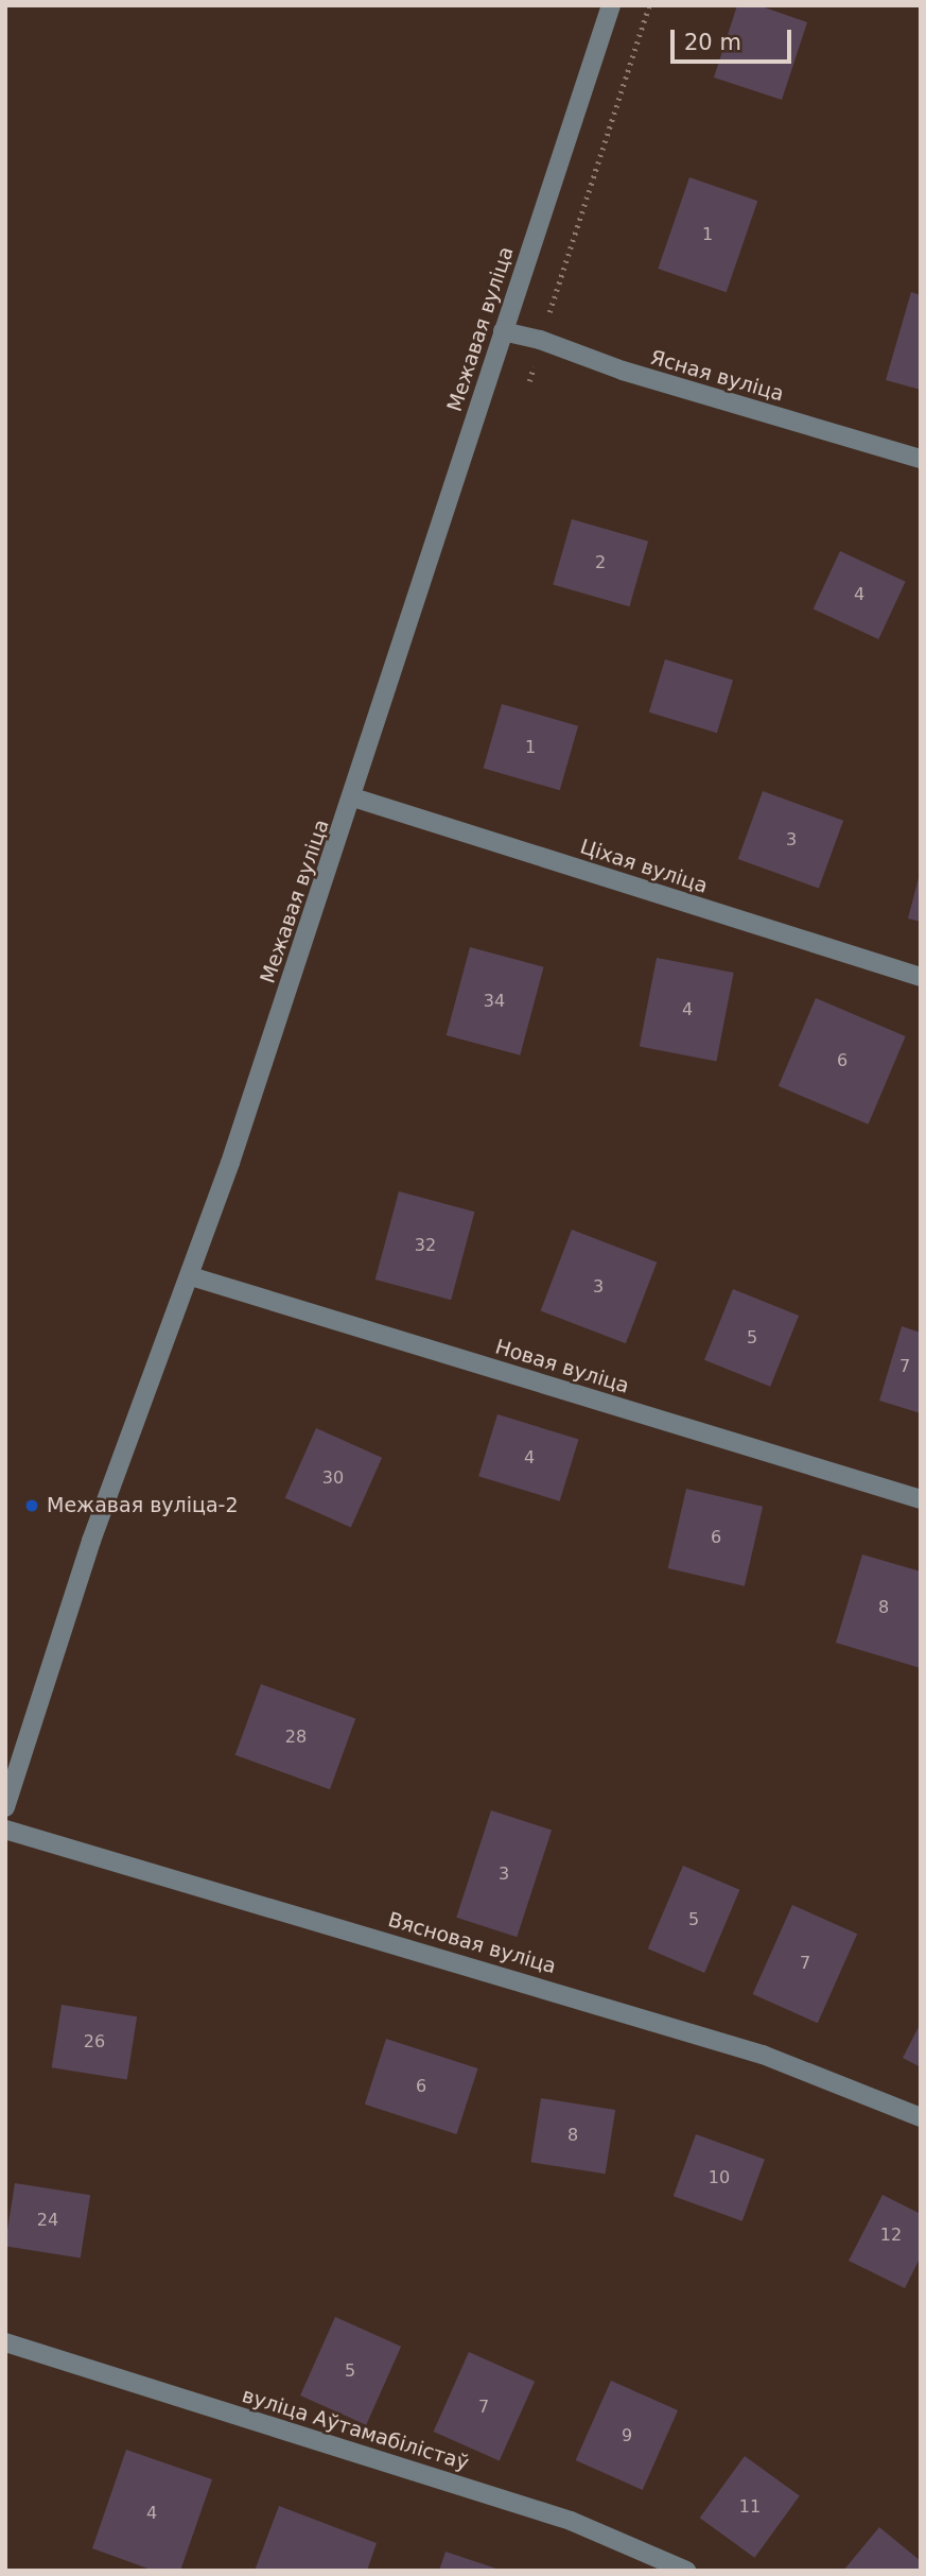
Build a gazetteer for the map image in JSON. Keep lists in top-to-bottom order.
{
  "streets": {
    "street": [
      "Межавая вуліца",
      "Ясная вуліца",
      "Ціхая вуліца",
      "Новая вуліца",
      "Вясновая вуліца",
      "вуліца Аўтамабілістаў"
    ]
  },
  "crossings": [
    ["Межавая вуліца", "Ясная вуліца"],
    ["Межавая вуліца", "Ціхая вуліца"],
    ["Межавая вуліца", "Новая вуліца"]
  ],
  "places": ["Межавая вуліца-2"],
  "house_numbers": [
    "1",
    "2",
    "4",
    "1",
    "3",
    "34",
    "4",
    "6",
    "32",
    "3",
    "5",
    "7",
    "4",
    "30",
    "6",
    "8",
    "28",
    "3",
    "5",
    "7",
    "26",
    "6",
    "8",
    "10",
    "24",
    "12",
    "5",
    "7",
    "9",
    "11",
    "4"
  ],
  "scale_bar": "20 m"
}
